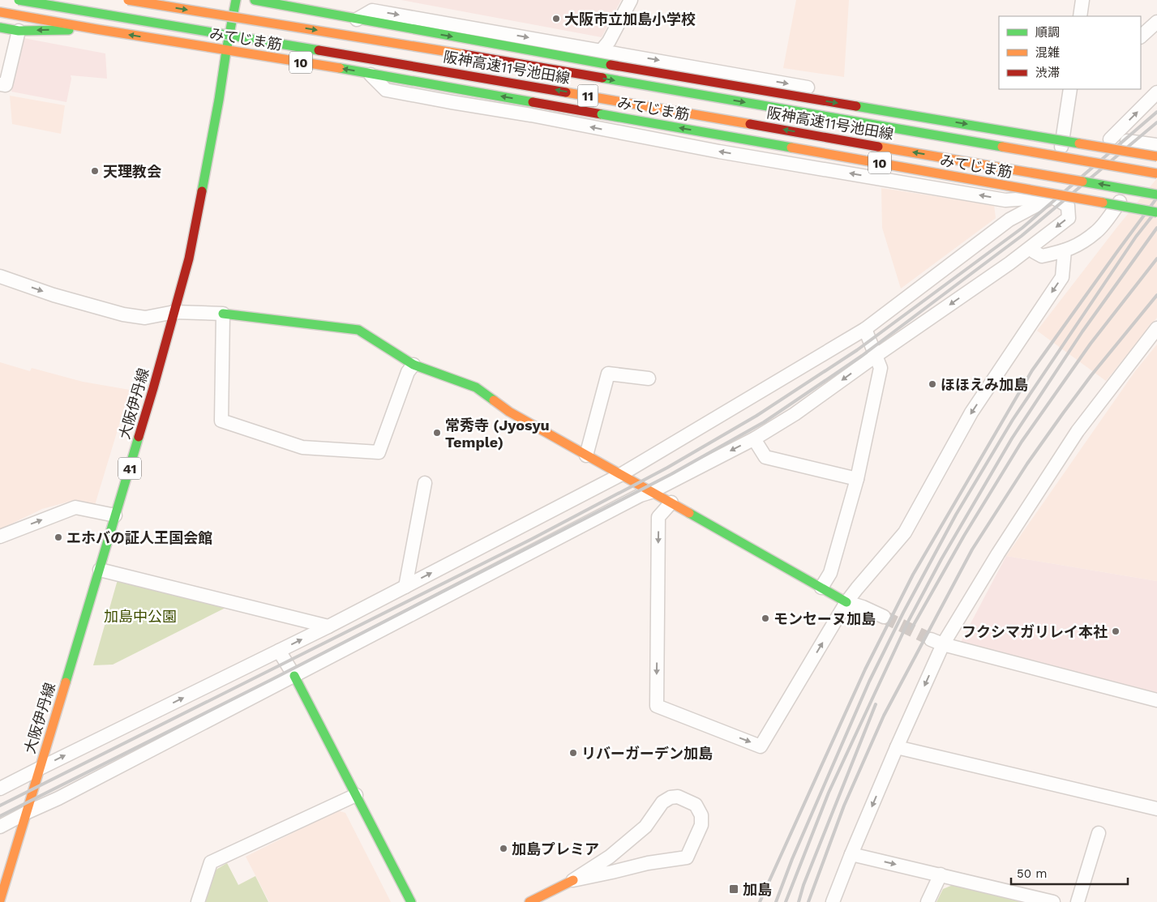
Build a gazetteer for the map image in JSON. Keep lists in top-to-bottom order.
{
  "streets": {
    "main road": [
      "みてじま筋",
      "10",
      "阪神高速11号池田線",
      "11",
      "大阪伊丹線",
      "41"
    ]
  },
  "crossings": [
    ["みてじま筋", "大阪伊丹線"]
  ],
  "parks": ["加島中公園"],
  "places": {
    "other": [
      "大阪市立加島小学校",
      "天理教会",
      "ほほえみ加島",
      "常秀寺 (Jyosyu Temple)",
      "エホバの証人王国会館",
      "モンセーヌ加島",
      "フクシマガリレイ本社",
      "リバーガーデン加島",
      "加島プレミア"
    ],
    "transit": ["加島"]
  },
  "legend": ["順調", "混雑", "渋滞"],
  "scale_bar": "50 m"
}
